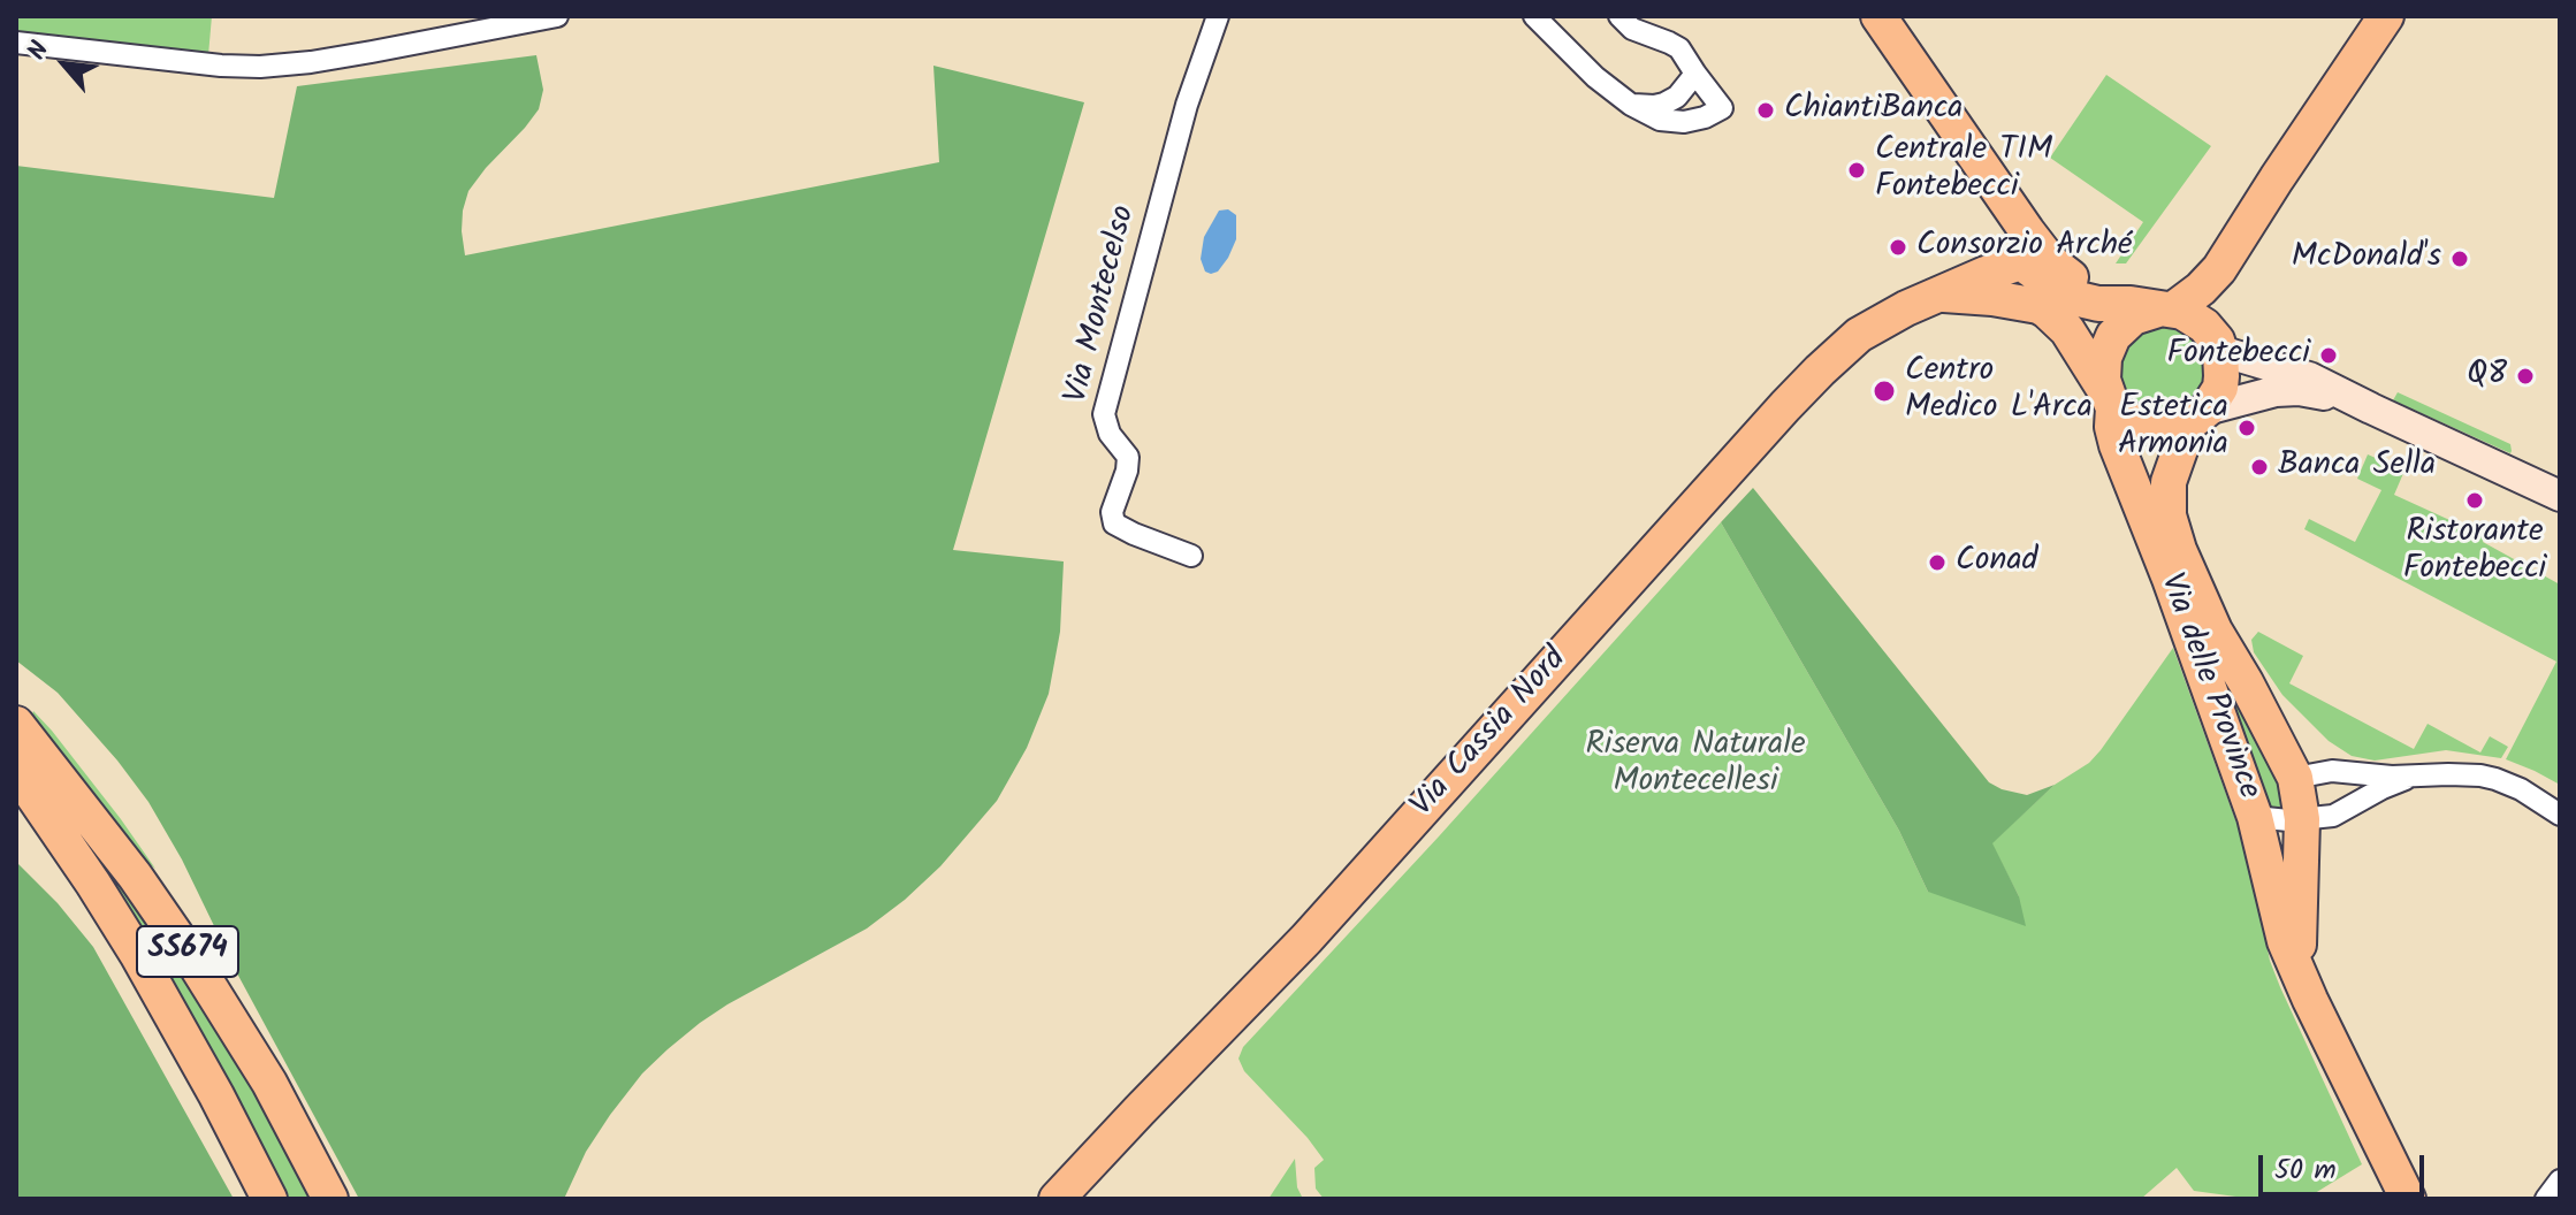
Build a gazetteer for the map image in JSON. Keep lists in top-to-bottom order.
{
  "streets": {
    "main road": ["Via delle Province", "Via Cassia Nord", "SS674"],
    "street": ["Via Montecelso"]
  },
  "parks": ["Riserva Naturale Montecellesi"],
  "places": [
    "ChiantiBanca",
    "Centrale TIM Fontebecci",
    "Consorzio Arché",
    "McDonald's",
    "Fontebecci",
    "Q8",
    "Centro Medico L'Arca",
    "Estetica Armonia",
    "Banca Sella",
    "Ristorante Fontebecci",
    "Conad"
  ],
  "scale_bar": "50 m",
  "north": "top left"
}
